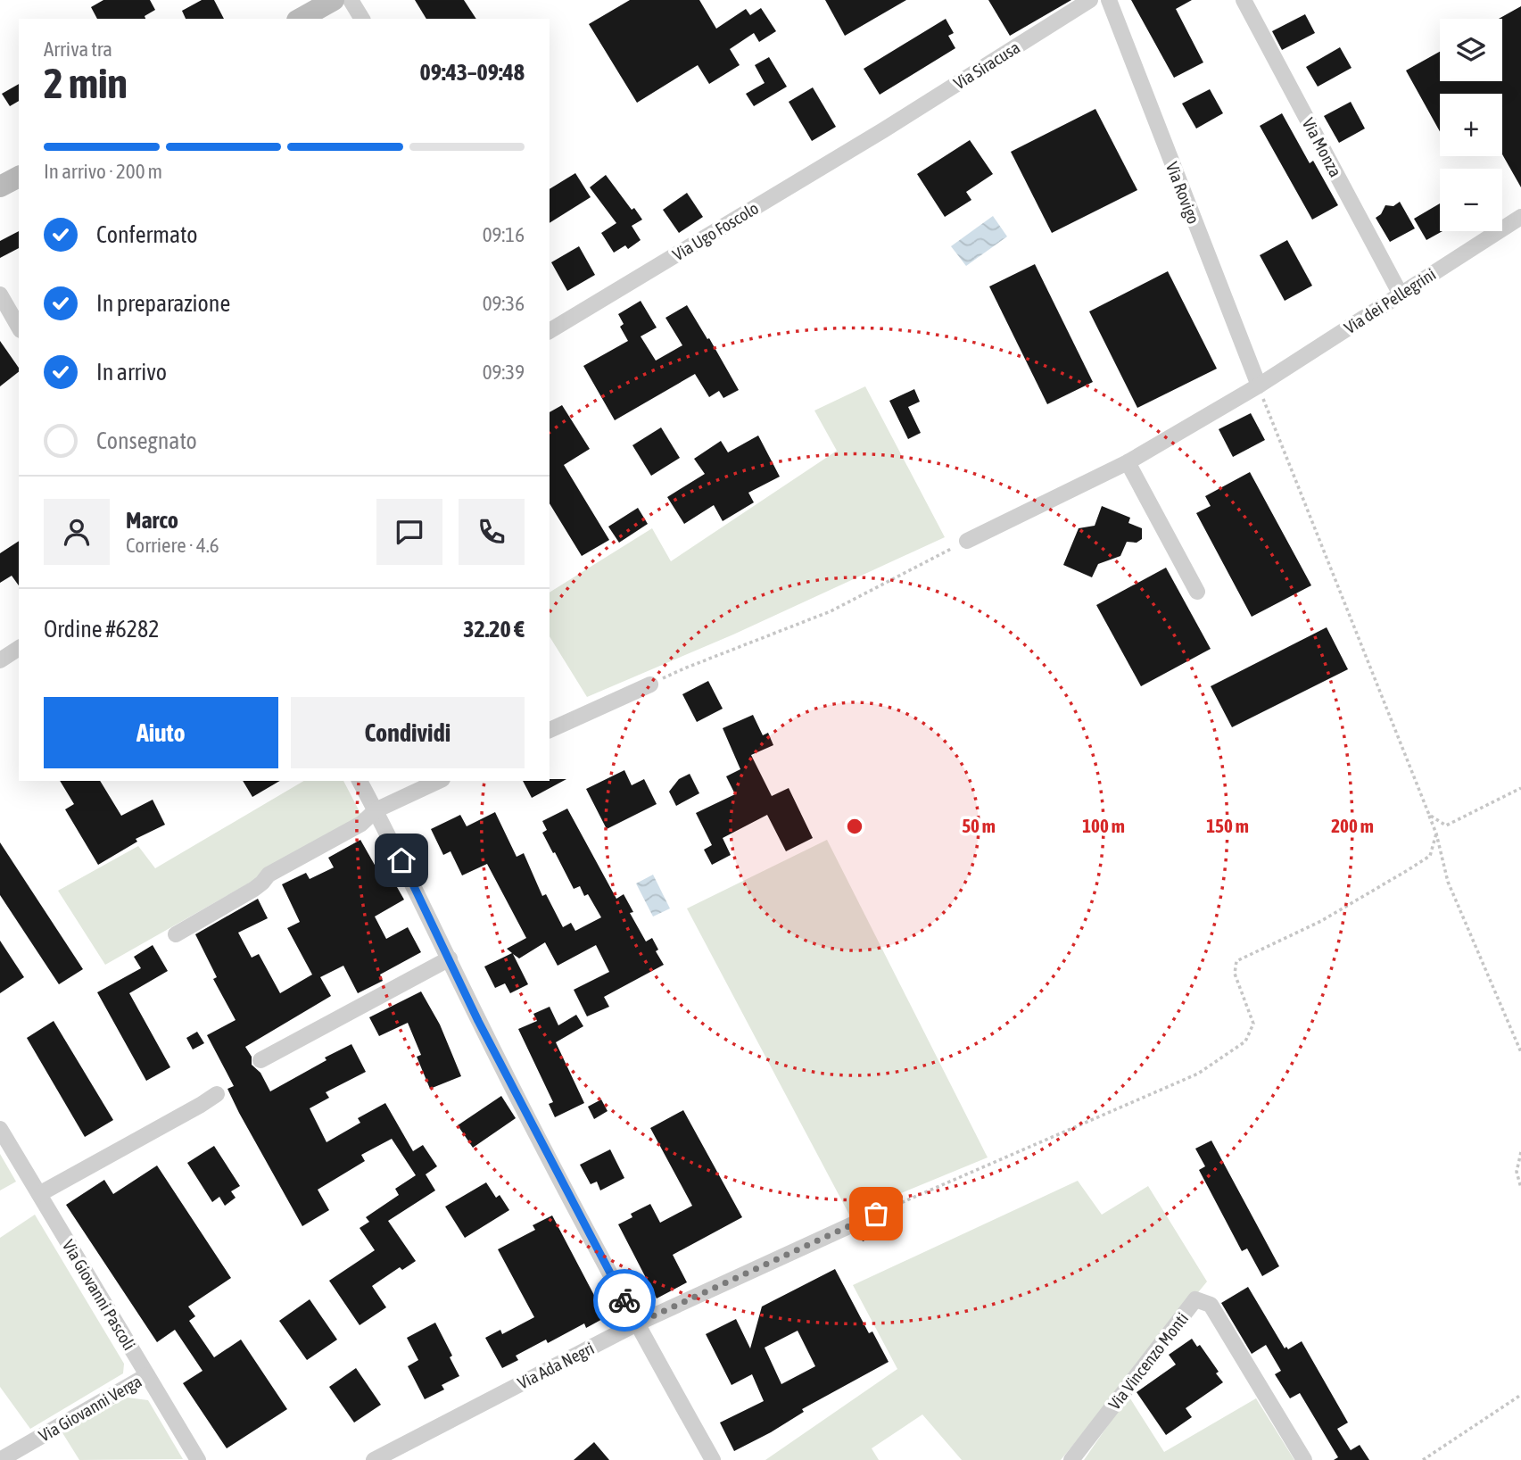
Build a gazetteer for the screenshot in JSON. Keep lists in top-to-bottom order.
{
  "streets": {
    "street": [
      "Via Siracusa",
      "Via Monza",
      "Via Rovigo",
      "Via Ugo Foscolo",
      "Via dei Pellegrini",
      "Via Giovanni Pascoli",
      "Via Vincenzo Monti",
      "Via Ada Negri",
      "Via Giovanni Verga"
    ]
  },
  "crossings": [
    ["Via Siracusa", "Via Ugo Foscolo"],
    ["Via Monza", "Via dei Pellegrini"],
    ["Via Rovigo", "Via dei Pellegrini"],
    ["Via Giovanni Pascoli", "Via Giovanni Verga"]
  ],
  "page": {
    "map_buttons": ["+", "−"],
    "heading": ["2 min", "Arriva tra", "09:43–09:48"],
    "panel": [
      "Marco",
      "Corriere · 4.6",
      "Ordine #6282",
      "32.20 €"
    ],
    "bar": "In arrivo · 200 m",
    "list": [
      ["Confermato", "09:16"],
      ["In preparazione", "09:36"],
      ["In arrivo", "09:39"],
      "Consegnato"
    ],
    "buttons": ["Aiuto", "Condividi"]
  },
  "rings": [
    "50 m",
    "100 m",
    "150 m",
    "200 m"
  ]
}
